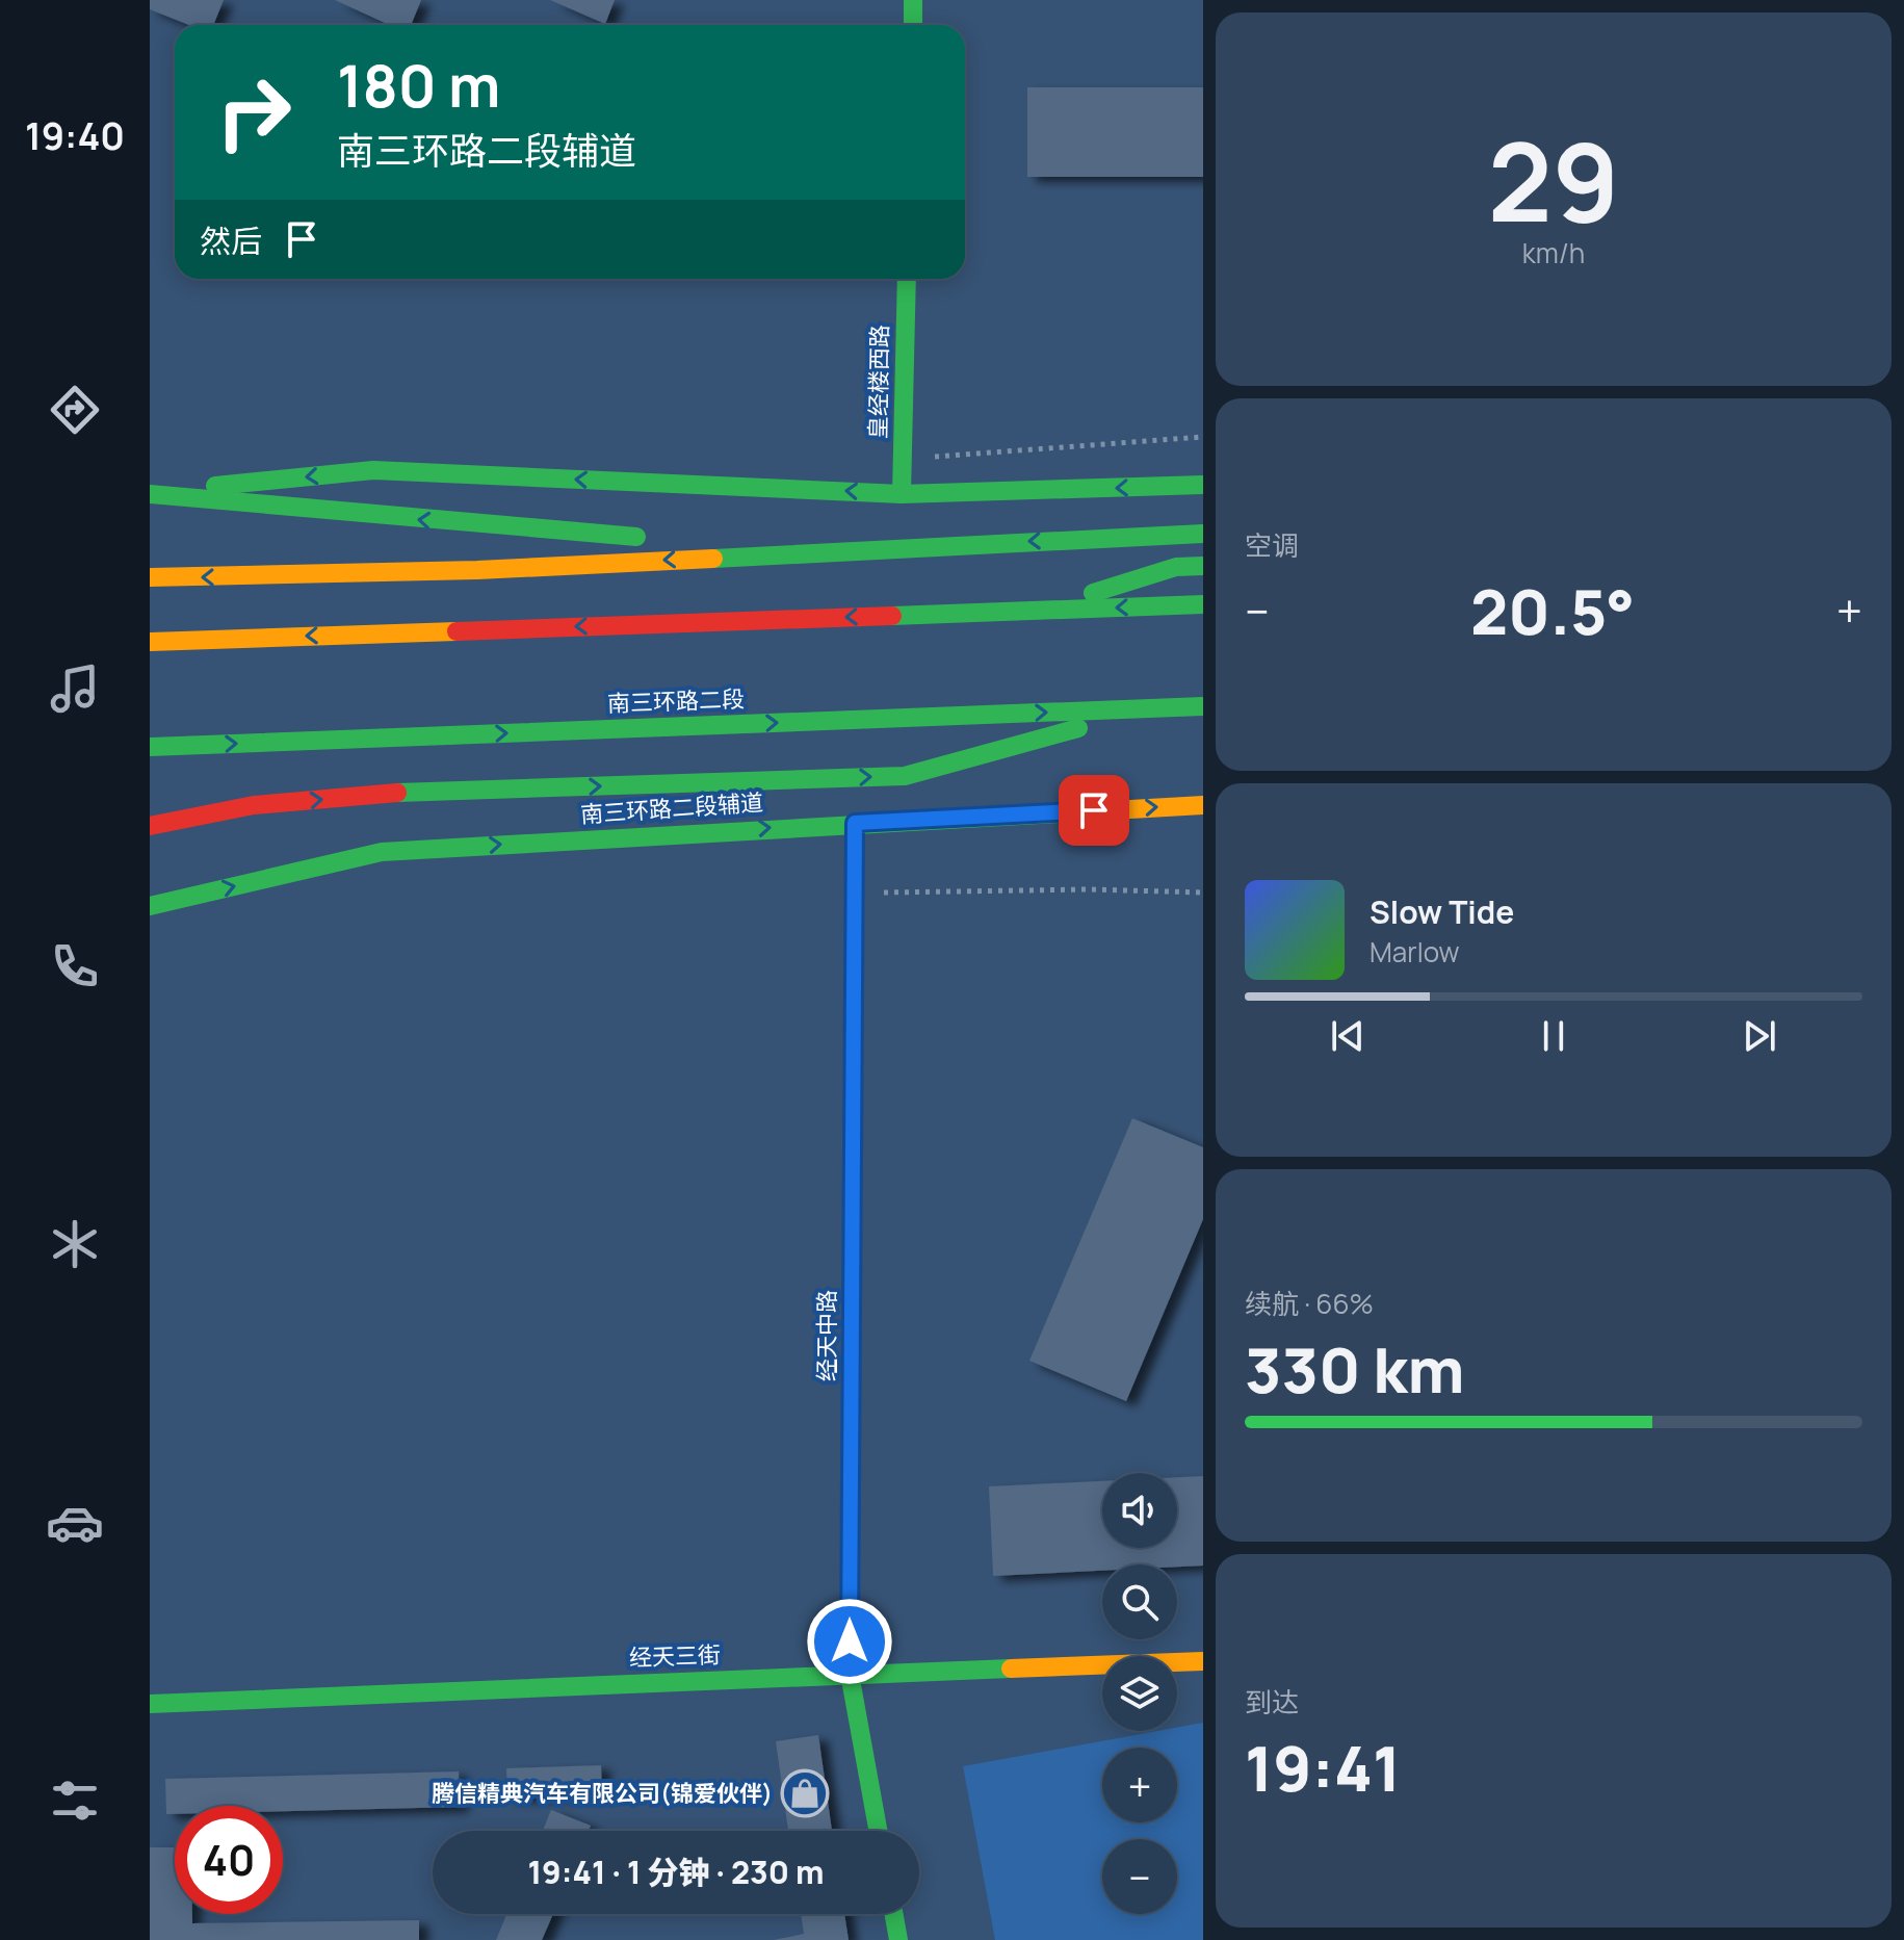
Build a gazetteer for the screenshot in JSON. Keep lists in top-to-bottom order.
{
  "streets": {
    "main road": [
      "皇经楼西路",
      "南三环路二段",
      "南三环路二段辅道",
      "经天中路",
      "经天三街"
    ]
  },
  "crossings": [
    ["南三环路二段辅道", "经天中路"],
    ["经天中路", "经天三街"]
  ],
  "places": {
    "shop": ["腾信精典汽车有限公司(锦爱伙伴)"]
  },
  "page": {
    "tabs": "19:40",
    "tile": [
      ["29", "km/h"],
      "空调",
      ["续航 · 66%", "330 km"],
      ["到达", "19:41"]
    ],
    "turn": ["180 m", "南三环路二段辅道"],
    "then": "然后",
    "heat": ["−", "20.5°", "+"],
    "song": ["Slow Tide", "Marlow"],
    "map_buttons": ["+", "−"],
    "limit": "40",
    "trip": "19:41 · 1 分钟 · 230 m"
  }
}
